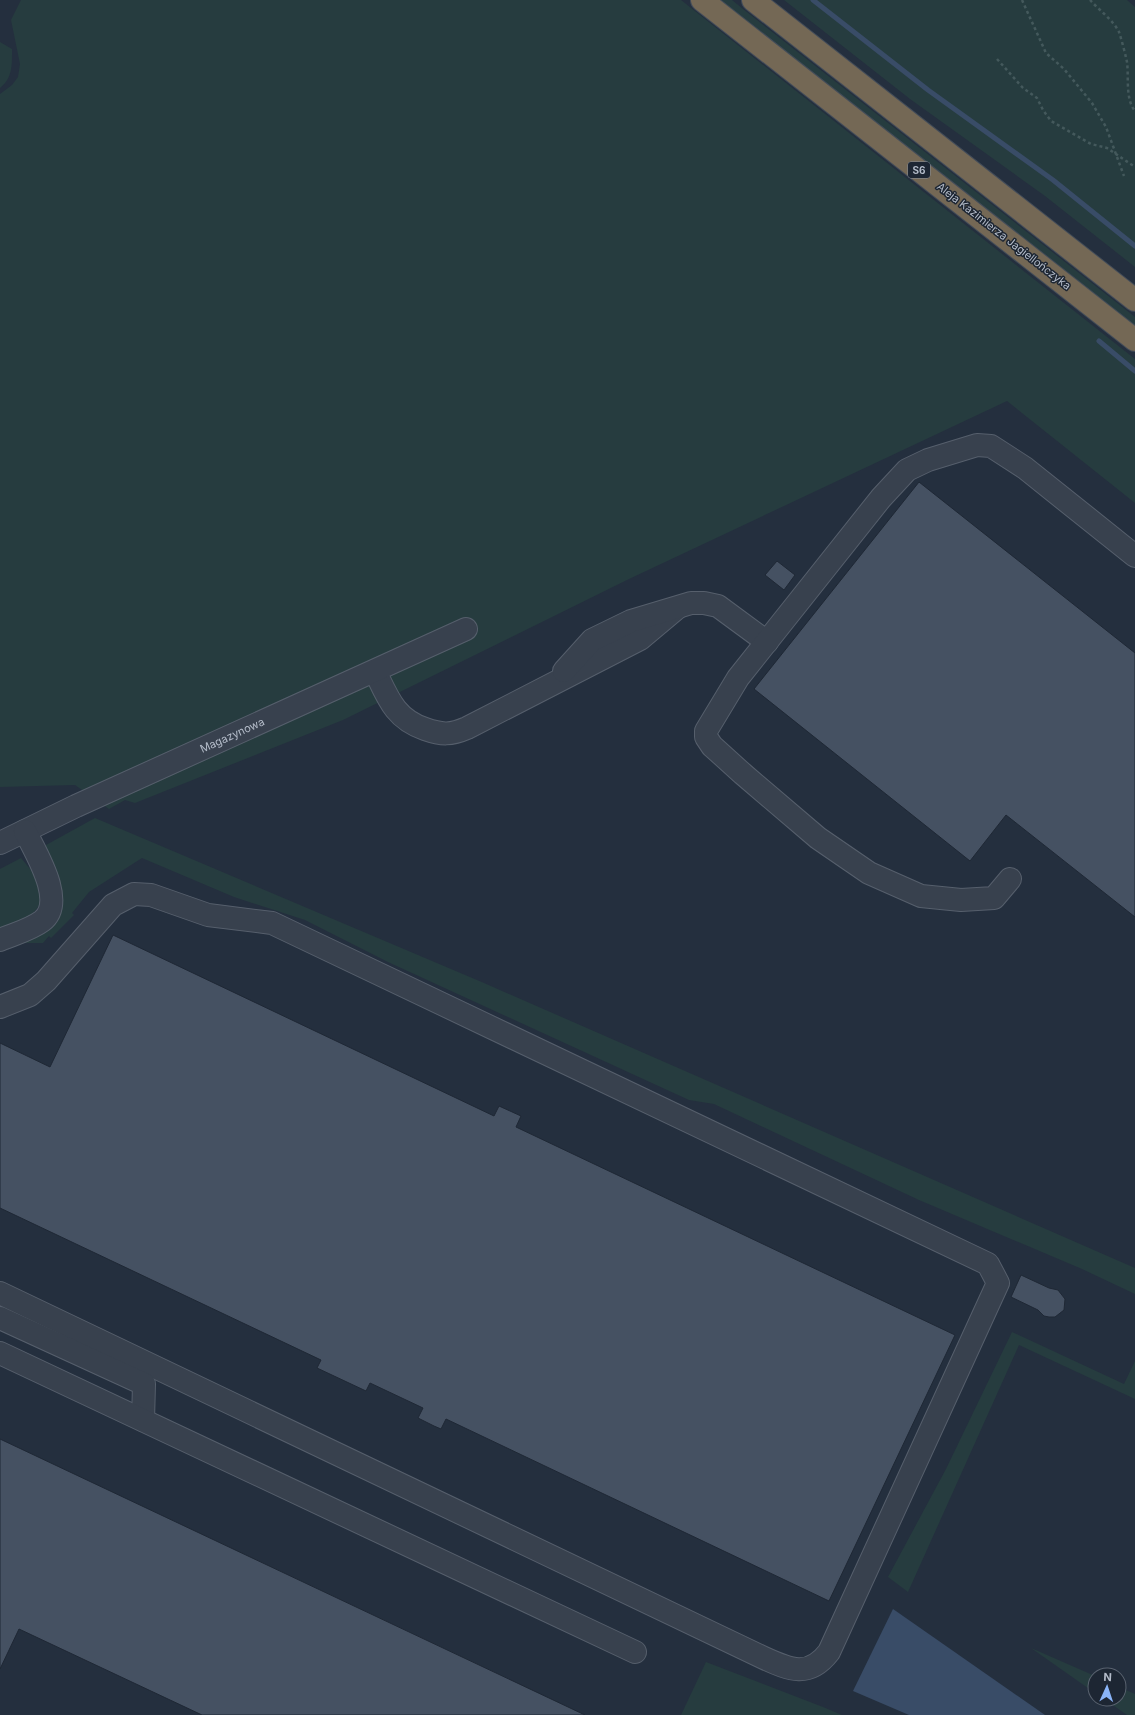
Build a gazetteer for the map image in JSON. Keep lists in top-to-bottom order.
{
  "streets": {
    "highway": ["S6", "Aleja Kazimierza Jagiellończyka"],
    "street": ["Magazynowa"]
  },
  "north": "top"
}
